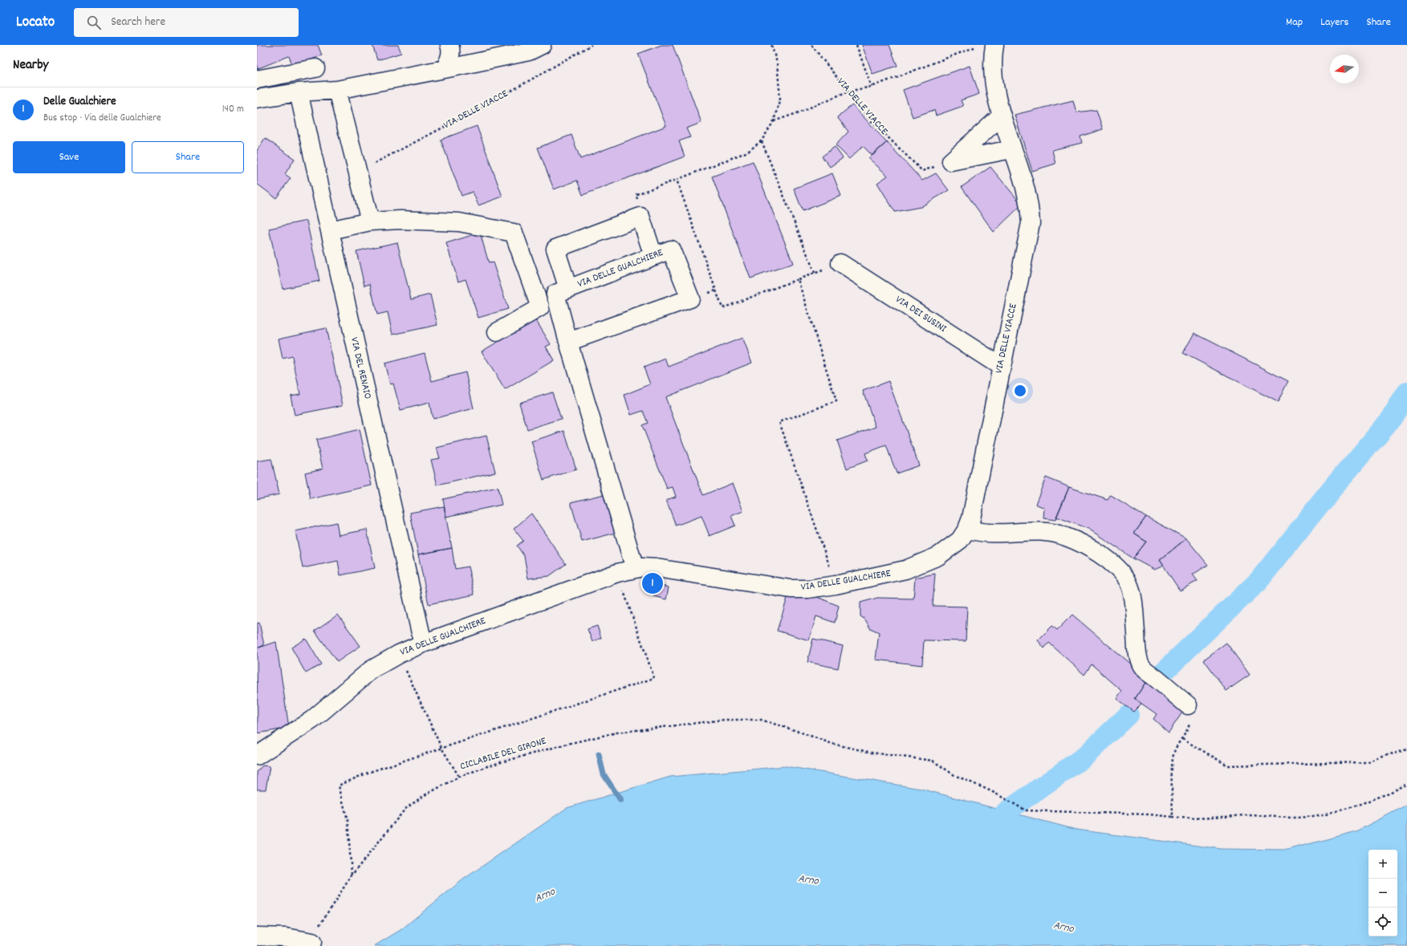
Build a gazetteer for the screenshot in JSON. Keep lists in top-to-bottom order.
{
  "streets": {
    "street": [
      "VIA DELLE VIACCE",
      "VIA DELLE GUALCHIERE",
      "VIA DEI SUSINI",
      "VIA DEL RENAIO"
    ],
    "path": ["CICLABILE DEL GIRONE"]
  },
  "crossings": [
    ["VIA DELLE VIACCE", "VIA DELLE GUALCHIERE"],
    ["VIA DELLE VIACCE", "VIA DEI SUSINI"],
    ["VIA DELLE GUALCHIERE", "VIA DEL RENAIO"]
  ],
  "water": ["Arno"],
  "north": "left",
  "page": {
    "header": "Locato",
    "search": "Search here",
    "nav": ["Map", "Layers", "Share"],
    "heading": "Nearby",
    "list": [
      {
        "mark": "1",
        "name": "Delle Gualchiere",
        "note": "Bus stop · Via delle Gualchiere",
        "value": "140 m"
      }
    ],
    "buttons": ["Save", "Share"],
    "pins": "1",
    "map_buttons": ["+", "−"]
  }
}
